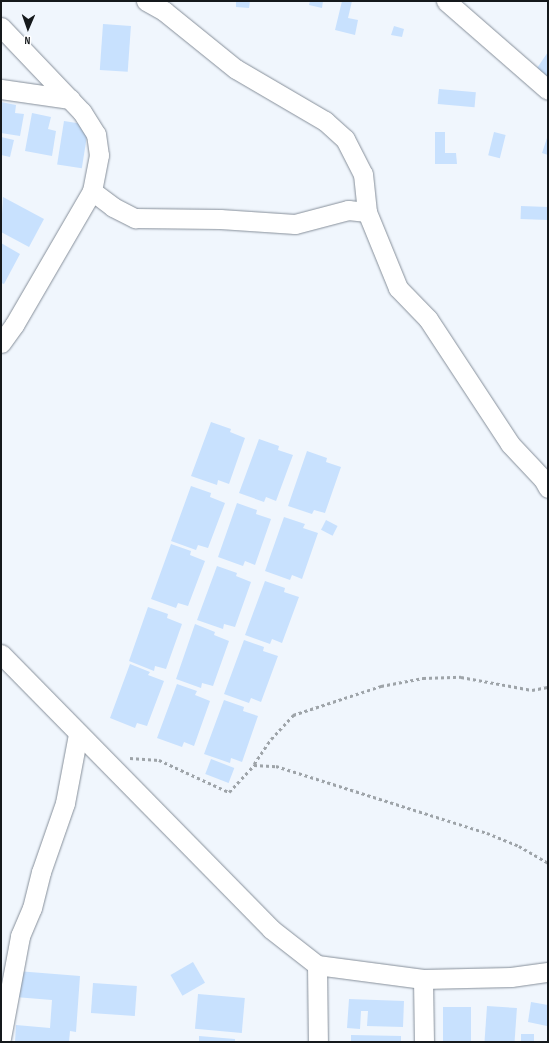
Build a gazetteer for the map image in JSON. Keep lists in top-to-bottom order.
{
  "north": "bottom"
}
